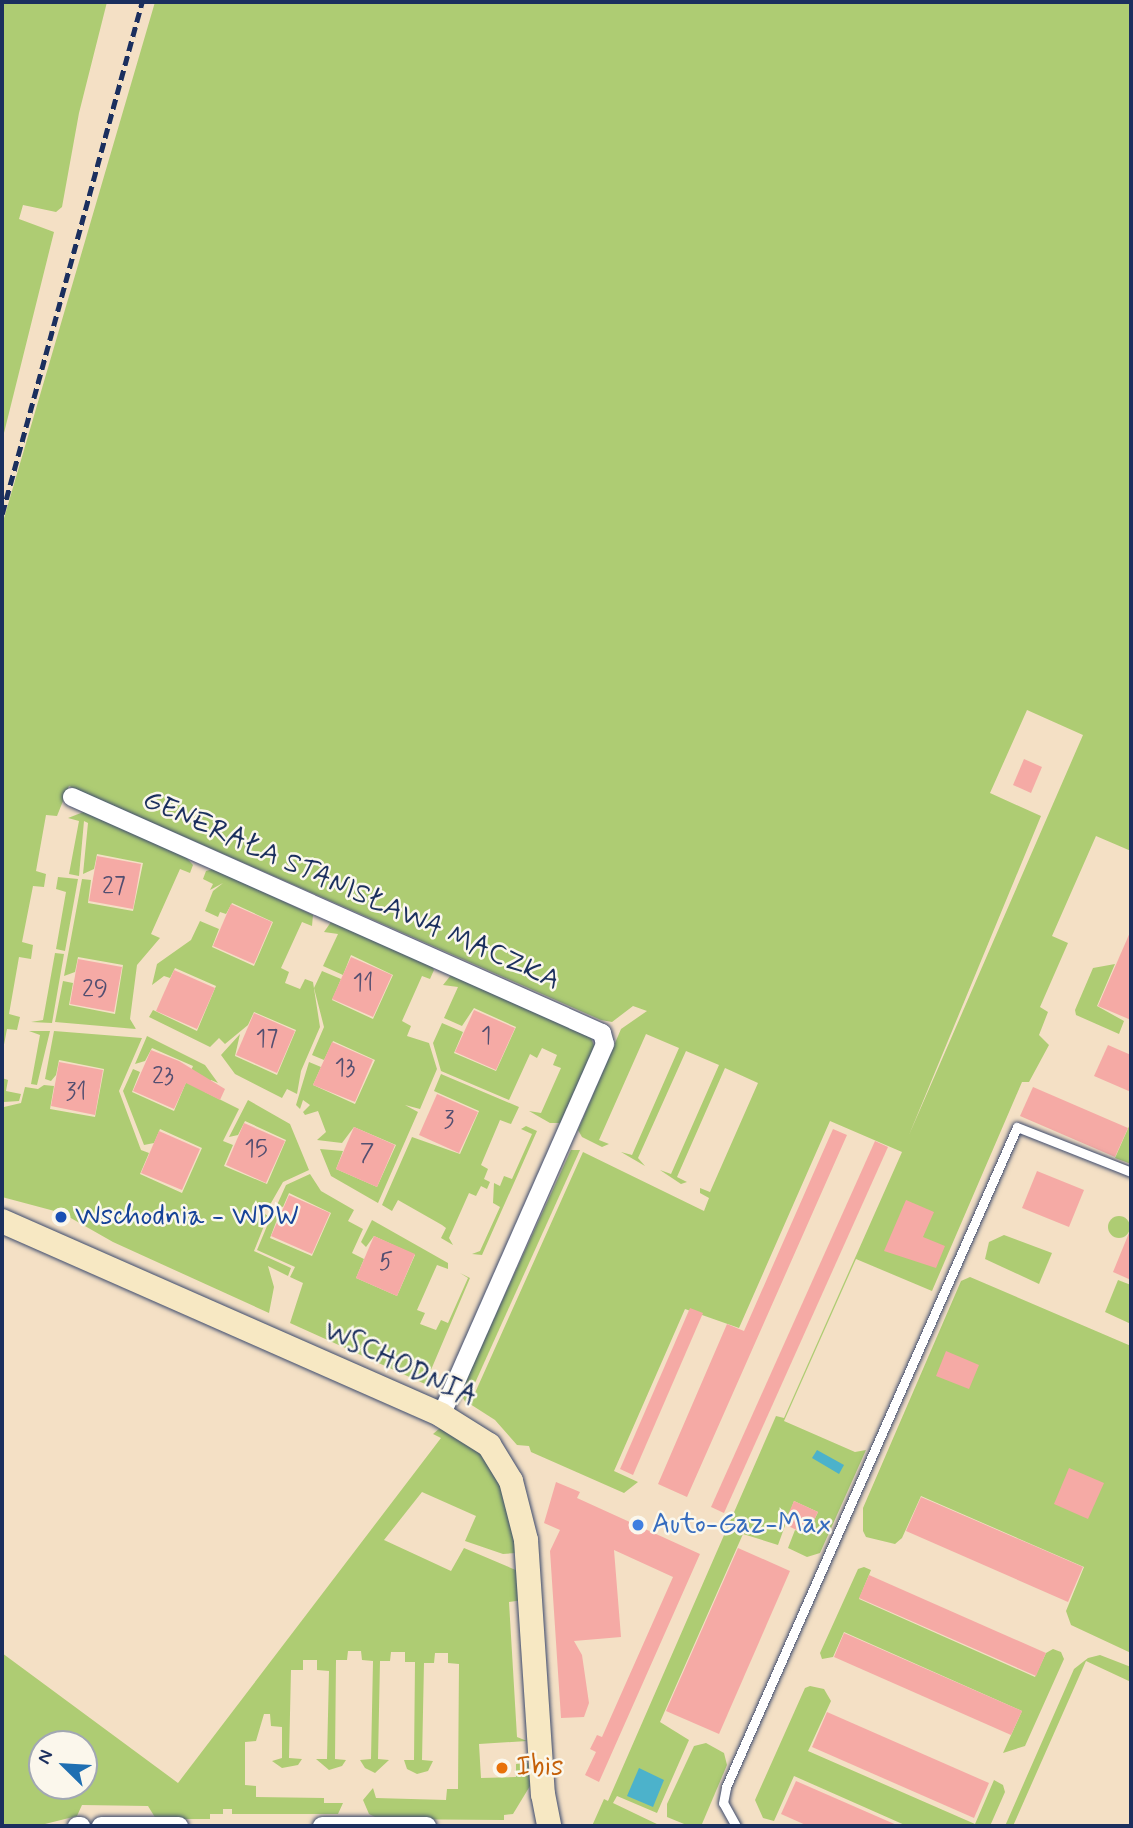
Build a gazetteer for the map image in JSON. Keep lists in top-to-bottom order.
{
  "streets": {
    "street": ["GENERAŁA STANISŁAWA MACZKA", "WSCHODNIA"]
  },
  "crossings": [
    ["GENERAŁA STANISŁAWA MACZKA", "WSCHODNIA"]
  ],
  "places": ["Wschodnia - WDW", "Auto-Gaz-Max", "Ibis"],
  "house_numbers": [
    "27",
    "11",
    "29",
    "1",
    "17",
    "13",
    "23",
    "31",
    "3",
    "15",
    "7",
    "5"
  ],
  "north": "top left"
}
